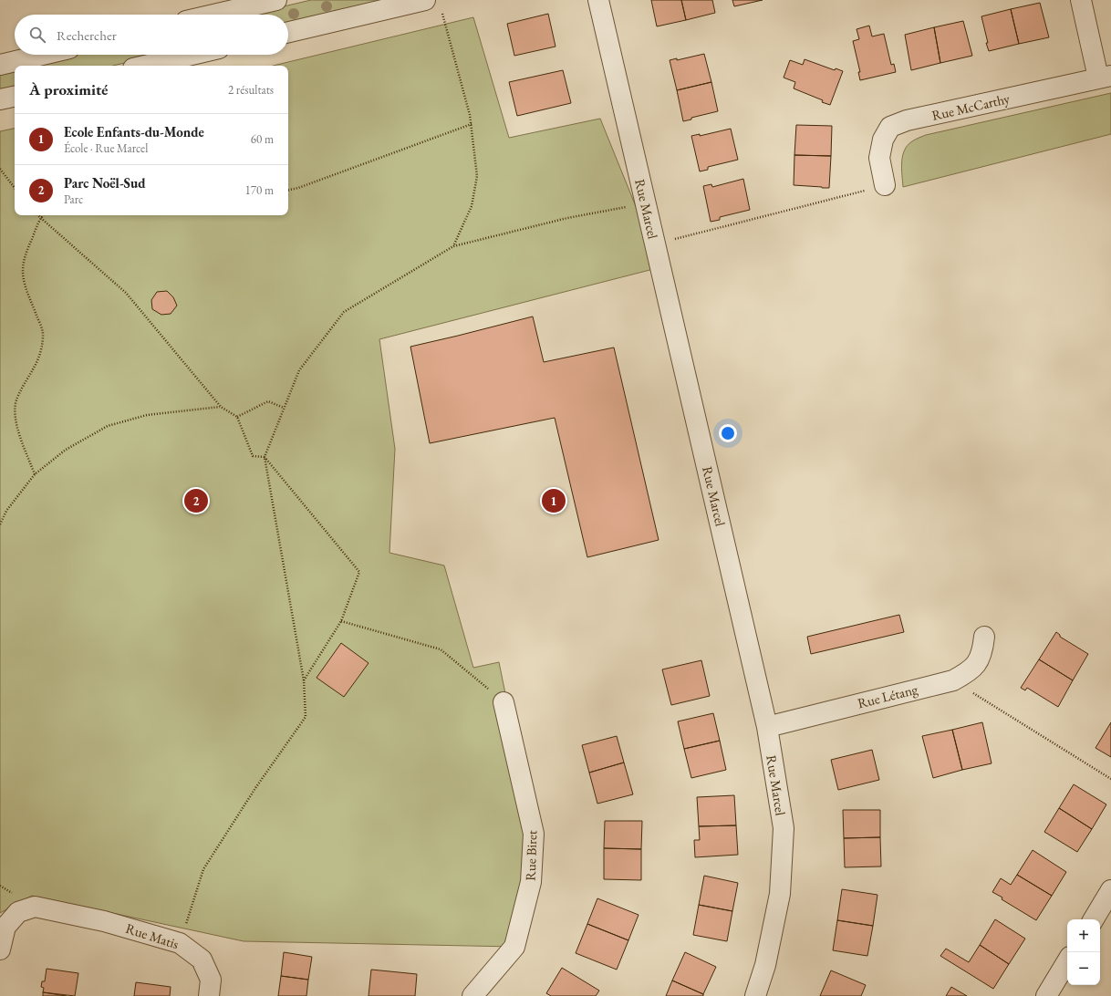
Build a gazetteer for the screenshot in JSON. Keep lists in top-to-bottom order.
{
  "streets": {
    "street": [
      "Rue McCarthy",
      "Rue Marcel",
      "Rue Létang",
      "Rue Biret",
      "Rue Matis"
    ]
  },
  "crossings": [
    ["Rue Marcel", "Rue Létang"]
  ],
  "page": {
    "search": "Rechercher",
    "heading": ["À proximité", "2 résultats"],
    "list": [
      {
        "mark": "1",
        "name": "Ecole Enfants-du-Monde",
        "note": "École · Rue Marcel",
        "value": "60 m"
      },
      {
        "mark": "2",
        "name": "Parc Noël-Sud",
        "note": "Parc",
        "value": "170 m"
      }
    ],
    "pins": ["1", "2"],
    "map_buttons": ["+", "−"]
  }
}
